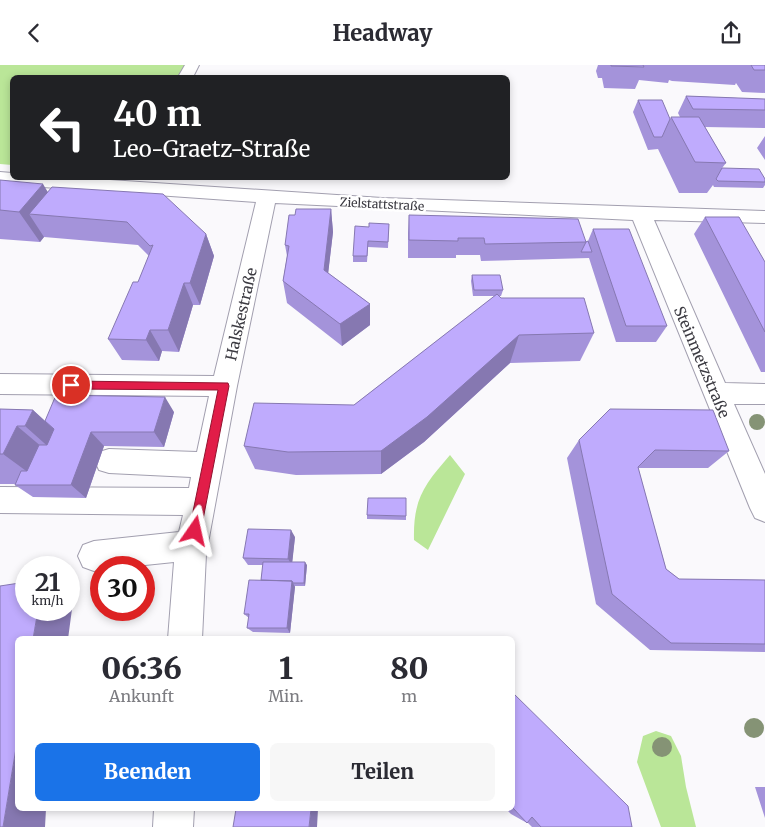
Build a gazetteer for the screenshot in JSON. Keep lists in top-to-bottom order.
{
  "streets": {
    "street": ["Zielstattstraße", "Halskestraße", "Steinmetzstraße"]
  },
  "crossings": [
    ["Zielstattstraße", "Halskestraße"],
    ["Zielstattstraße", "Steinmetzstraße"]
  ],
  "page": {
    "header": "Headway",
    "turn": ["40 m", "Leo-Graetz-Straße"],
    "speed": "21 km/h",
    "limit": "30",
    "eta": [
      "06:36",
      "Ankunft",
      "1",
      "Min.",
      "80",
      "m"
    ],
    "buttons": ["Beenden", "Teilen"]
  }
}
